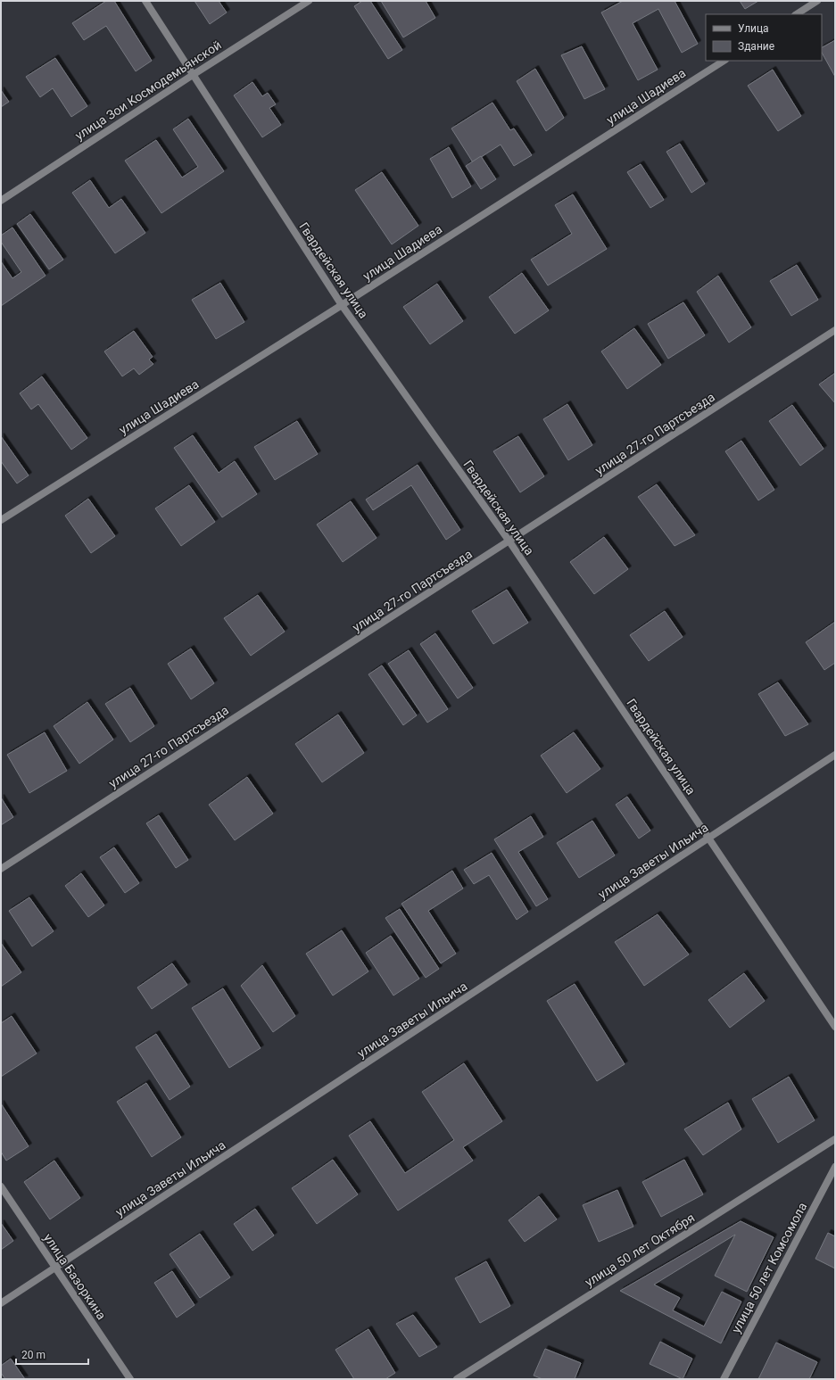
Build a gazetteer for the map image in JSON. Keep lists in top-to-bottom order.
{
  "streets": {
    "street": [
      "улица Зои Космодемьянской",
      "улица Шадиева",
      "Гвардейская улица",
      "улица 27-го Партсъезда",
      "улица Заветы Ильича",
      "улица 50 лет Октября",
      "улица 50 лет Комсомола",
      "улица Базоркина"
    ]
  },
  "crossings": [
    ["улица Зои Космодемьянской", "Гвардейская улица"],
    ["улица Шадиева", "Гвардейская улица"],
    ["Гвардейская улица", "улица 27-го Партсъезда"],
    ["Гвардейская улица", "улица Заветы Ильича"],
    ["улица Заветы Ильича", "улица Базоркина"]
  ],
  "legend": ["Улица", "Здание"],
  "scale_bar": "20 m"
}
